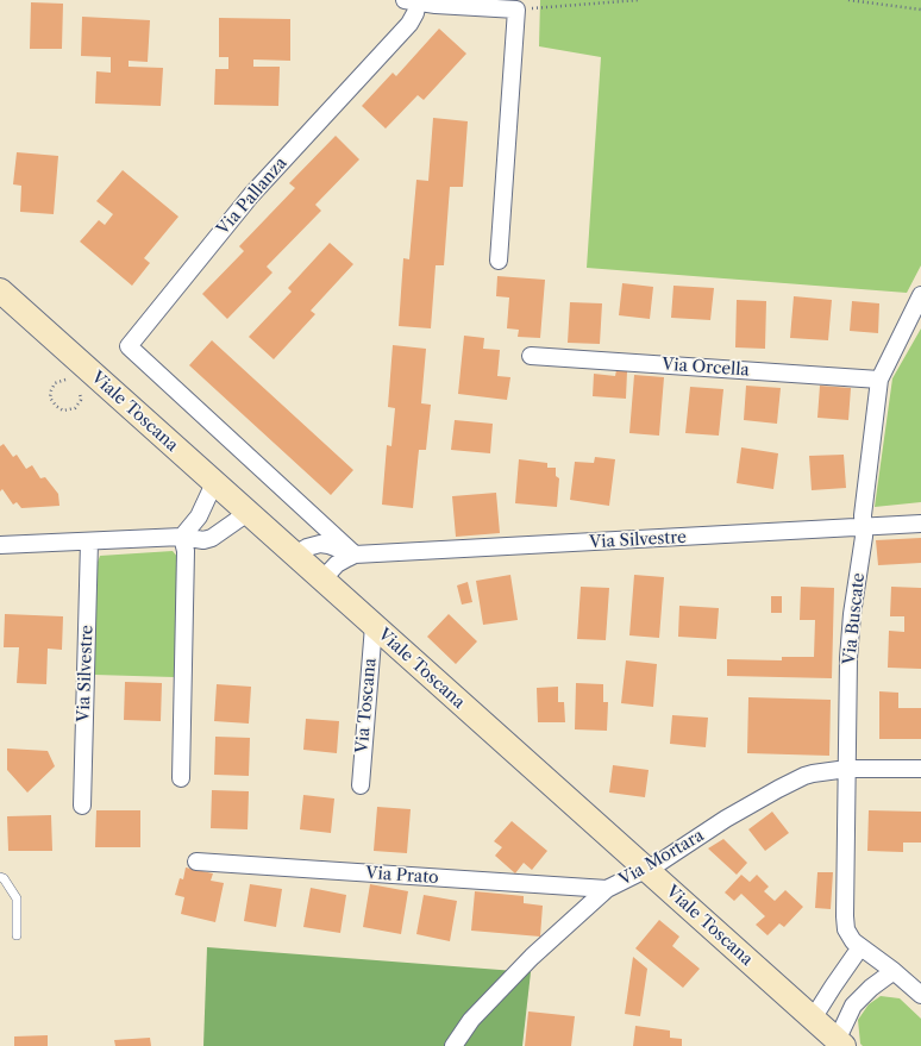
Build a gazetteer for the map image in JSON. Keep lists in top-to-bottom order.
{
  "streets": {
    "street": [
      "Via Pallanza",
      "Via Orcella",
      "Viale Toscana",
      "Via Silvestre",
      "Via Buscate",
      "Via Toscana",
      "Via Mortara",
      "Via Prato"
    ]
  },
  "crossings": [
    ["Via Pallanza", "Via Silvestre"],
    ["Via Orcella", "Via Buscate"],
    ["Viale Toscana", "Via Silvestre"],
    ["Viale Toscana", "Via Toscana"],
    ["Viale Toscana", "Via Mortara"],
    ["Via Silvestre", "Via Buscate"],
    ["Via Buscate", "Via Mortara"],
    ["Via Mortara", "Via Prato"]
  ]
}
